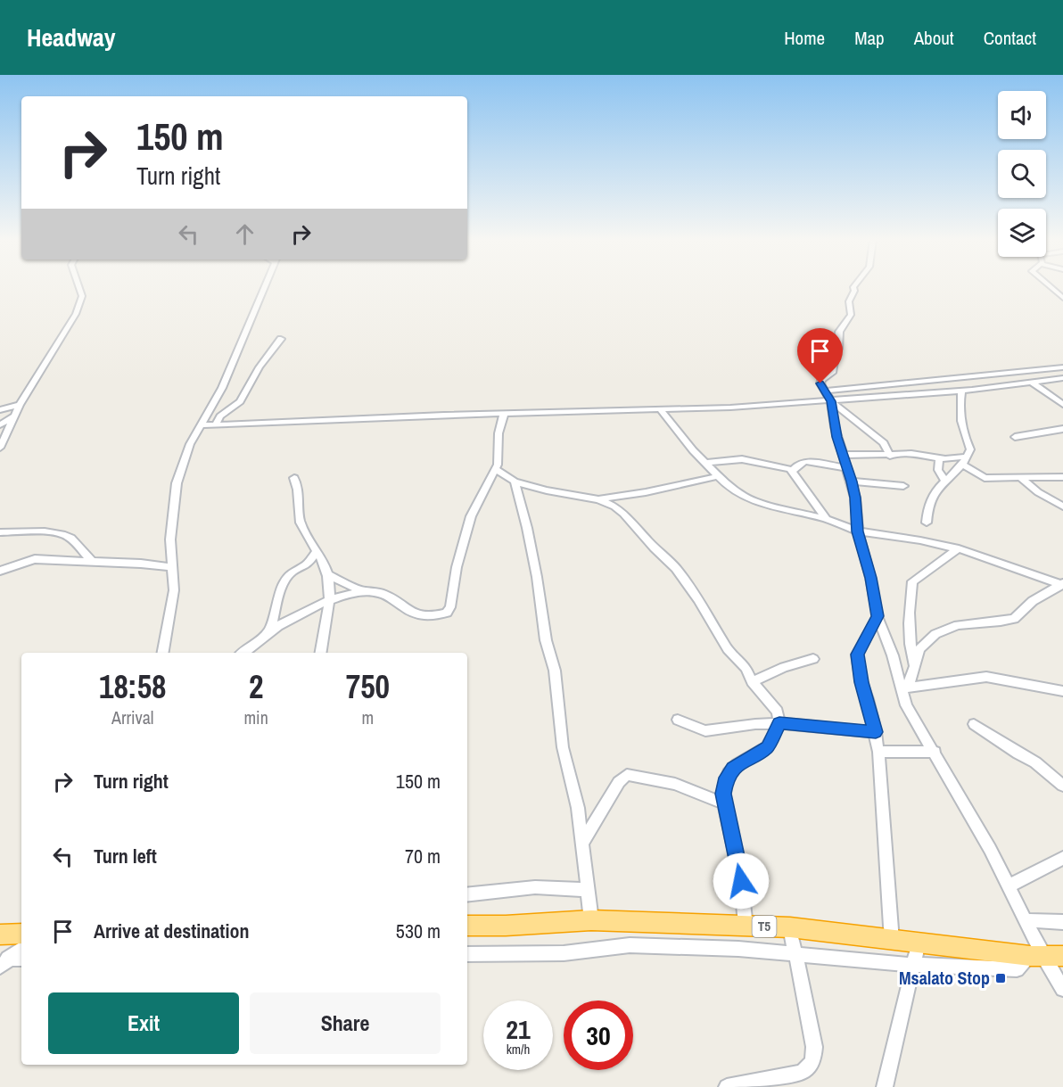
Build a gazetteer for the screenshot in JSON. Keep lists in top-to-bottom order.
{
  "streets": {
    "highway": ["T5"]
  },
  "places": {
    "transit": ["Msalato Stop"]
  },
  "page": {
    "header": "Headway",
    "nav": [
      "Home",
      "Map",
      "About",
      "Contact"
    ],
    "turn": ["150 m", "Turn right"],
    "eta": [
      "18:58",
      "Arrival",
      "2",
      "min",
      "750",
      "m"
    ],
    "list": [
      {
        "name": "Turn right",
        "value": "150 m"
      },
      {
        "name": "Turn left",
        "value": "70 m"
      },
      {
        "name": "Arrive at destination",
        "value": "530 m"
      }
    ],
    "buttons": ["Exit", "Share"],
    "speed": "21 km/h",
    "limit": "30"
  }
}
